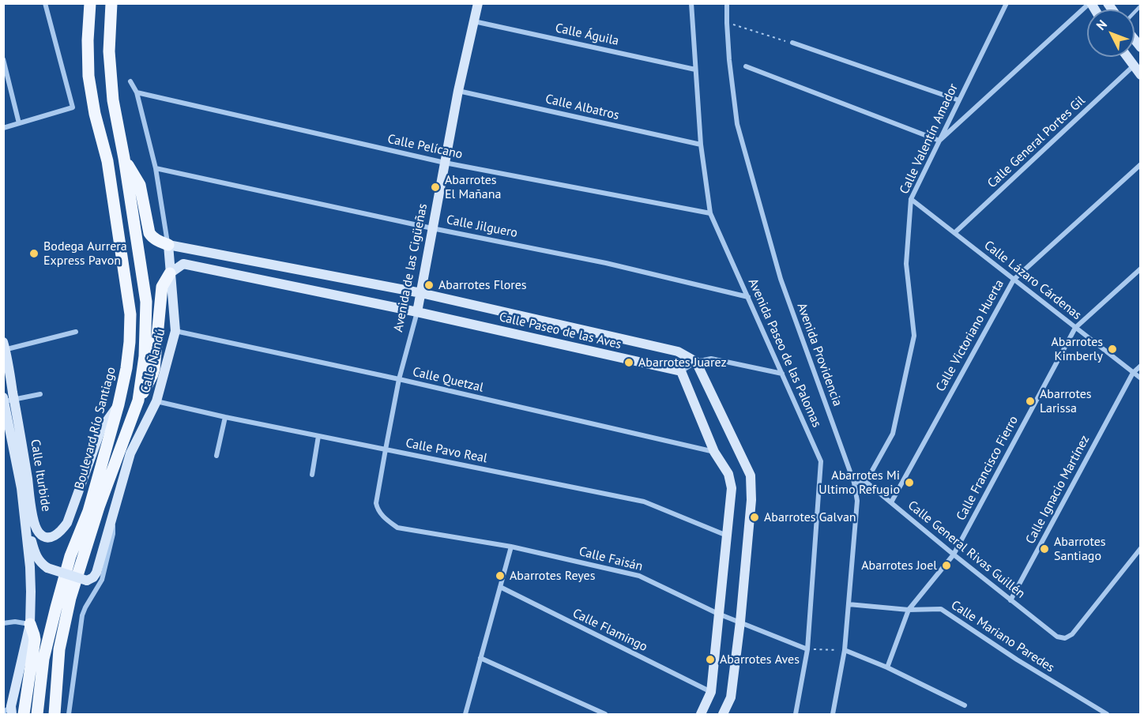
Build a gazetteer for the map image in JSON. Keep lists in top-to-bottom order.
{
  "streets": {
    "main road": ["Boulevard Río Santiago"],
    "street": [
      "Calle Águila",
      "Calle Albatros",
      "Calle Valentín Amador",
      "Calle General Portes Gil",
      "Calle Pelícano",
      "Calle Jilguero",
      "Avenida de las Cigüeñas",
      "Calle Lázaro Cárdenas",
      "Calle Paseo de las Aves",
      "Calle Victoriano Huerta",
      "Avenida Paseo de las Palomas",
      "Avenida Providencia",
      "Calle Ñandú",
      "Calle Quetzal",
      "Calle Pavo Real",
      "Calle Francisco Fierro",
      "Calle Iturbide",
      "Calle Ignacio Martínez",
      "Calle General Rivas Guillén",
      "Calle Faisán",
      "Calle Flamingo",
      "Calle Mariano Paredes"
    ]
  },
  "crossings": [
    ["Calle Águila", "Avenida de las Cigüeñas"],
    ["Calle Águila", "Avenida Paseo de las Palomas"],
    ["Calle Albatros", "Avenida de las Cigüeñas"],
    ["Calle Albatros", "Avenida Paseo de las Palomas"],
    ["Calle Valentín Amador", "Calle Lázaro Cárdenas"],
    ["Calle Valentín Amador", "Calle General Rivas Guillén"],
    ["Calle General Portes Gil", "Calle Lázaro Cárdenas"],
    ["Calle Pelícano", "Avenida de las Cigüeñas"],
    ["Calle Pelícano", "Avenida Paseo de las Palomas"],
    ["Calle Pelícano", "Calle Ñandú"],
    ["Calle Jilguero", "Avenida de las Cigüeñas"],
    ["Calle Jilguero", "Avenida Paseo de las Palomas"],
    ["Calle Jilguero", "Calle Ñandú"],
    ["Avenida de las Cigüeñas", "Calle Paseo de las Aves"],
    ["Avenida de las Cigüeñas", "Calle Quetzal"],
    ["Avenida de las Cigüeñas", "Calle Pavo Real"],
    ["Avenida de las Cigüeñas", "Calle Faisán"],
    ["Calle Lázaro Cárdenas", "Calle Victoriano Huerta"],
    ["Calle Lázaro Cárdenas", "Calle Francisco Fierro"],
    ["Calle Lázaro Cárdenas", "Calle Ignacio Martínez"],
    ["Calle Paseo de las Aves", "Calle Ñandú"],
    ["Calle Victoriano Huerta", "Calle General Rivas Guillén"],
    ["Avenida Paseo de las Palomas", "Calle Faisán"],
    ["Avenida Providencia", "Calle Mariano Paredes"],
    ["Calle Ñandú", "Calle Quetzal"],
    ["Calle Ñandú", "Calle Pavo Real"],
    ["Calle Ñandú", "Calle Iturbide"],
    ["Boulevard Río Santiago", "Calle Iturbide"],
    ["Calle Francisco Fierro", "Calle General Rivas Guillén"],
    ["Calle Francisco Fierro", "Calle Mariano Paredes"],
    ["Calle Ignacio Martínez", "Calle General Rivas Guillén"]
  ],
  "places": [
    "Abarrotes El Mañana",
    "Bodega Aurrera Express Pavon",
    "Abarrotes Flores",
    "Abarrotes Kimberly",
    "Abarrotes Juarez",
    "Abarrotes Larissa",
    "Abarrotes Mi Ultimo Refugio",
    "Abarrotes Galvan",
    "Abarrotes Santiago",
    "Abarrotes Joel",
    "Abarrotes Reyes",
    "Abarrotes Aves"
  ],
  "north": "top left"
}
